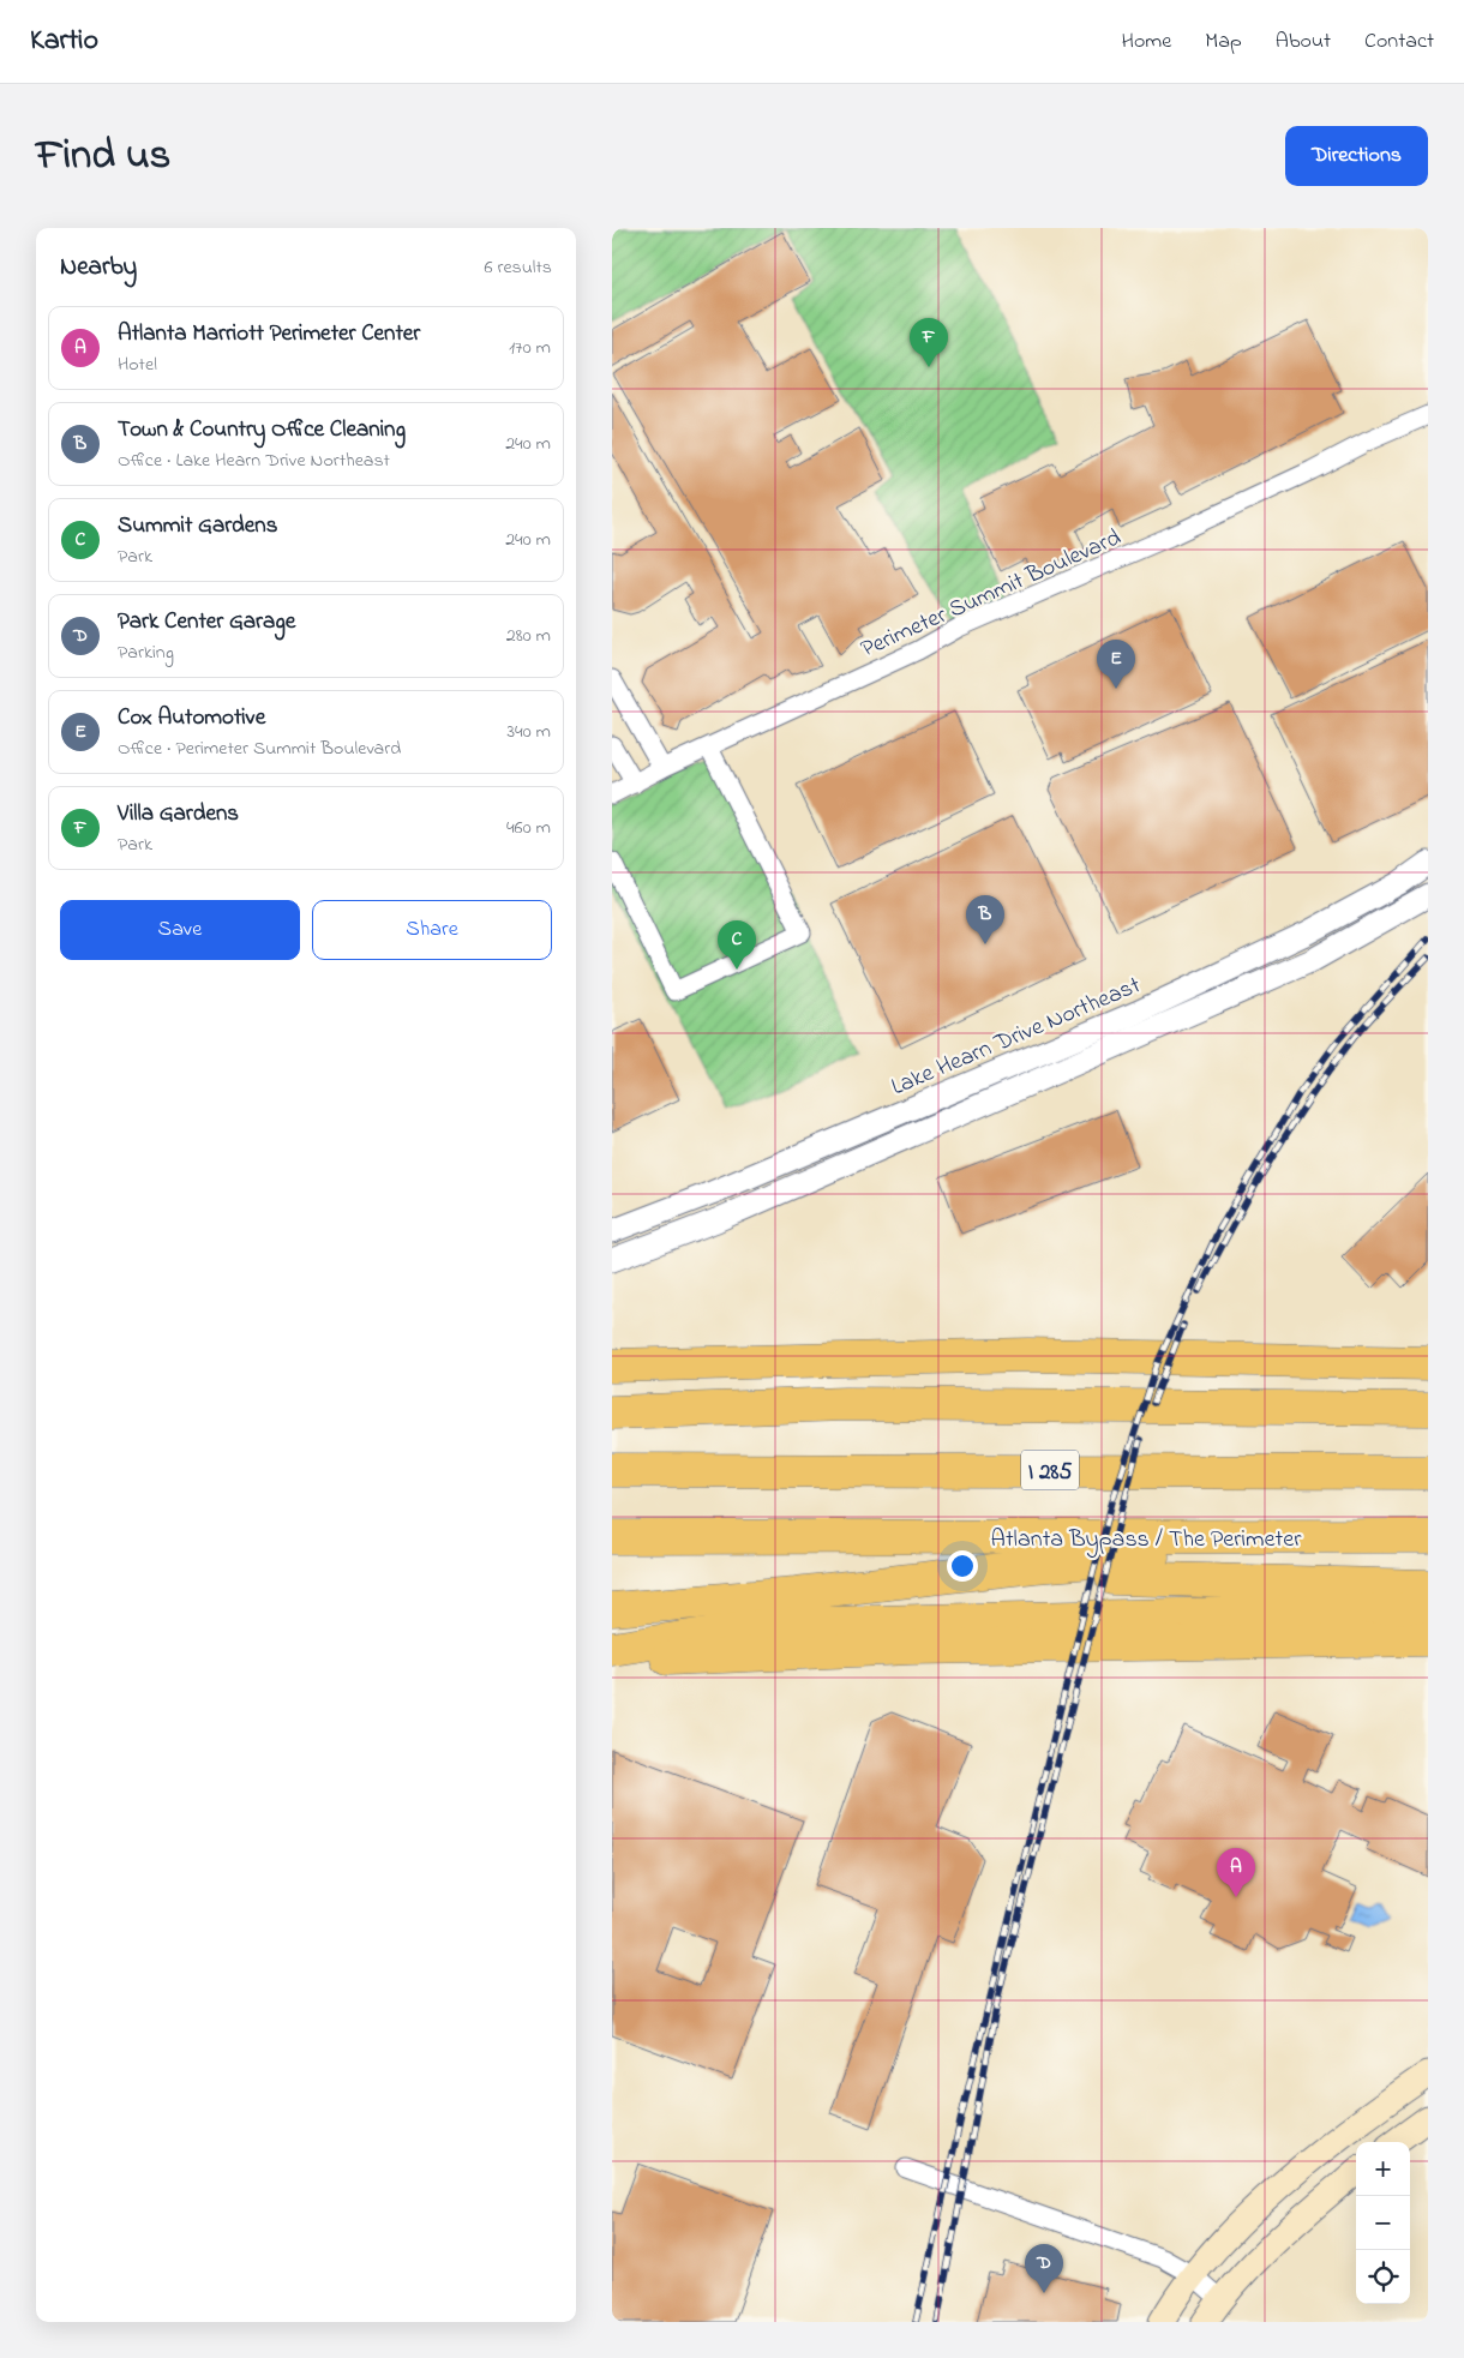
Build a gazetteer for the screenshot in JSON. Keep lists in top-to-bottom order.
{
  "streets": {
    "highway": ["I 285", "Atlanta Bypass / The Perimeter"],
    "street": ["Perimeter Summit Boulevard", "Lake Hearn Drive Northeast"]
  },
  "page": {
    "header": "Kartio",
    "nav": [
      "Home",
      "Map",
      "About",
      "Contact"
    ],
    "title": "Find us",
    "buttons": [
      "Directions",
      ["Save", "Share"]
    ],
    "heading": ["Nearby", "6 results"],
    "list": [
      {
        "mark": "A",
        "name": "Atlanta Marriott Perimeter Center",
        "note": "Hotel",
        "value": "170 m"
      },
      {
        "mark": "B",
        "name": "Town & Country Office Cleaning",
        "note": "Office · Lake Hearn Drive Northeast",
        "value": "240 m"
      },
      {
        "mark": "C",
        "name": "Summit Gardens",
        "note": "Park",
        "value": "240 m"
      },
      {
        "mark": "D",
        "name": "Park Center Garage",
        "note": "Parking",
        "value": "280 m"
      },
      {
        "mark": "E",
        "name": "Cox Automotive",
        "note": "Office · Perimeter Summit Boulevard",
        "value": "340 m"
      },
      {
        "mark": "F",
        "name": "Villa Gardens",
        "note": "Park",
        "value": "460 m"
      }
    ],
    "pins": [
      "F",
      "E",
      "B",
      "C",
      "A",
      "D"
    ],
    "map_buttons": ["+", "−"]
  }
}
